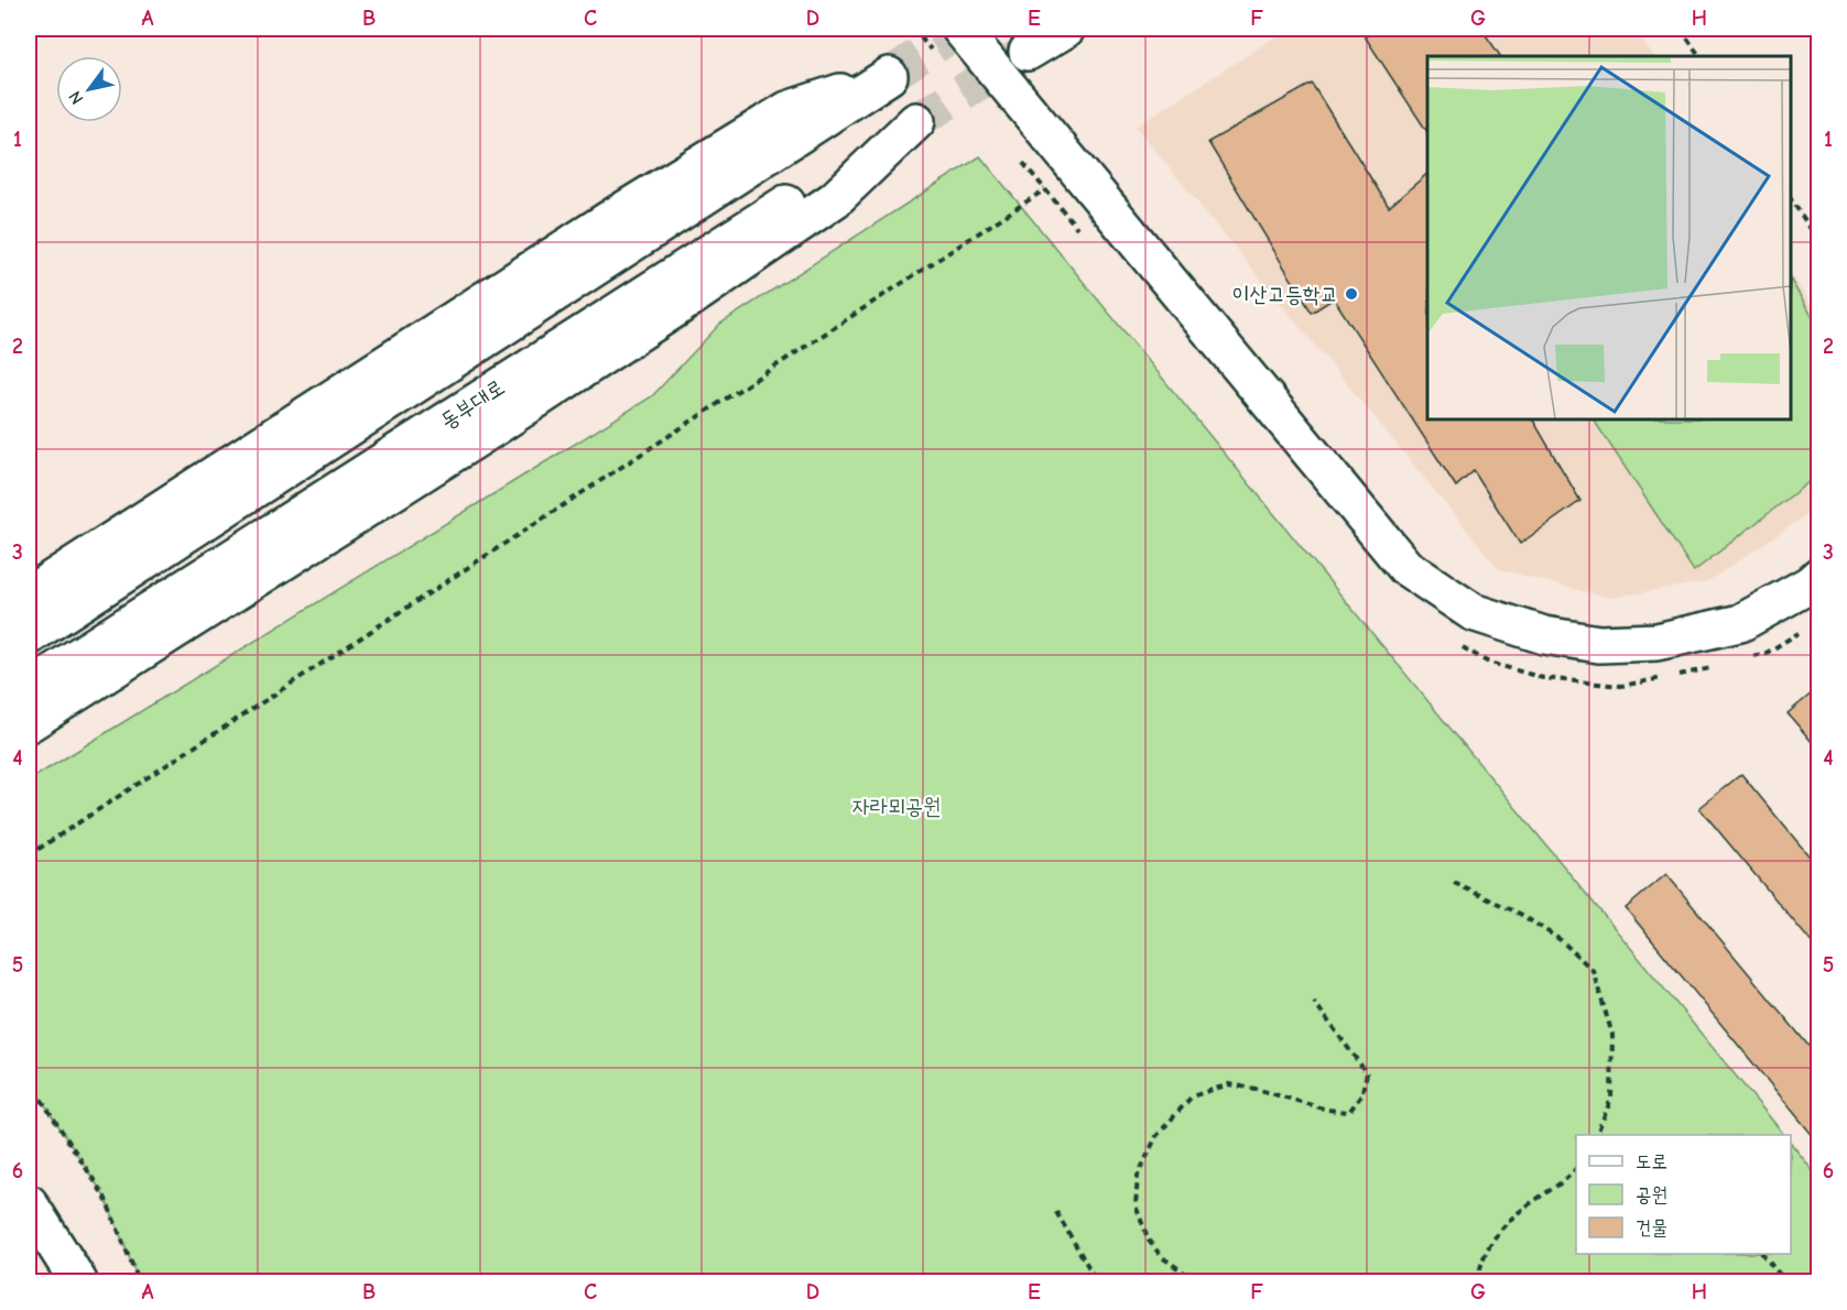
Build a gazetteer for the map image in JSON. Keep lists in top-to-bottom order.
{
  "streets": {
    "main road": ["동부대로"]
  },
  "parks": ["자라뫼공원"],
  "places": ["이산고등학교"],
  "legend": ["도로", "공원", "건물"],
  "north": "bottom left",
  "grid": {
    "columns": [
      "A",
      "B",
      "C",
      "D",
      "E",
      "F",
      "G",
      "H"
    ],
    "rows": [
      "1",
      "2",
      "3",
      "4",
      "5",
      "6"
    ]
  }
}
